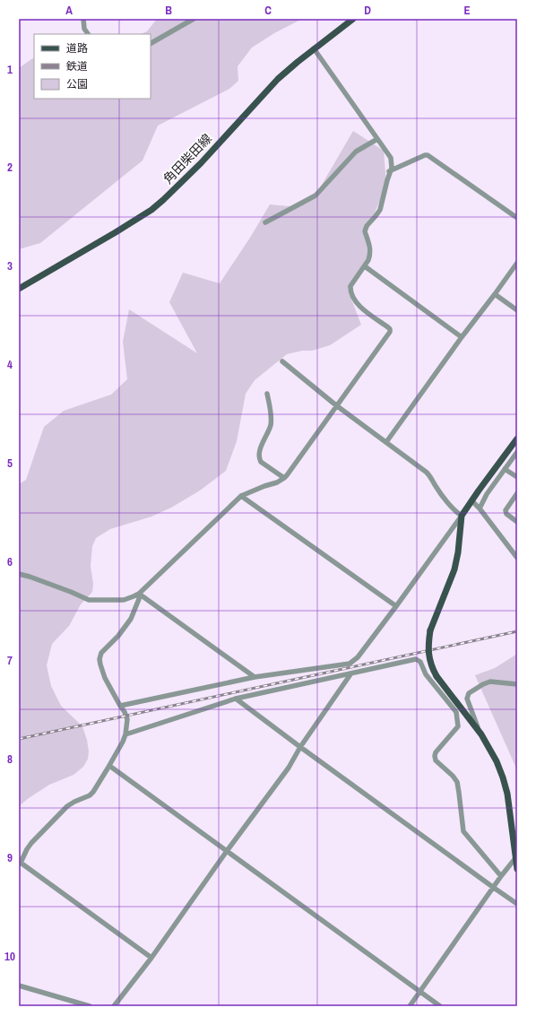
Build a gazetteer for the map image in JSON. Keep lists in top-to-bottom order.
{
  "streets": {
    "main road": ["角田柴田線"]
  },
  "legend": ["道路", "鉄道", "公園"],
  "grid": {
    "columns": [
      "A",
      "B",
      "C",
      "D",
      "E"
    ],
    "rows": [
      "1",
      "2",
      "3",
      "4",
      "5",
      "6",
      "7",
      "8",
      "9",
      "10"
    ]
  }
}
